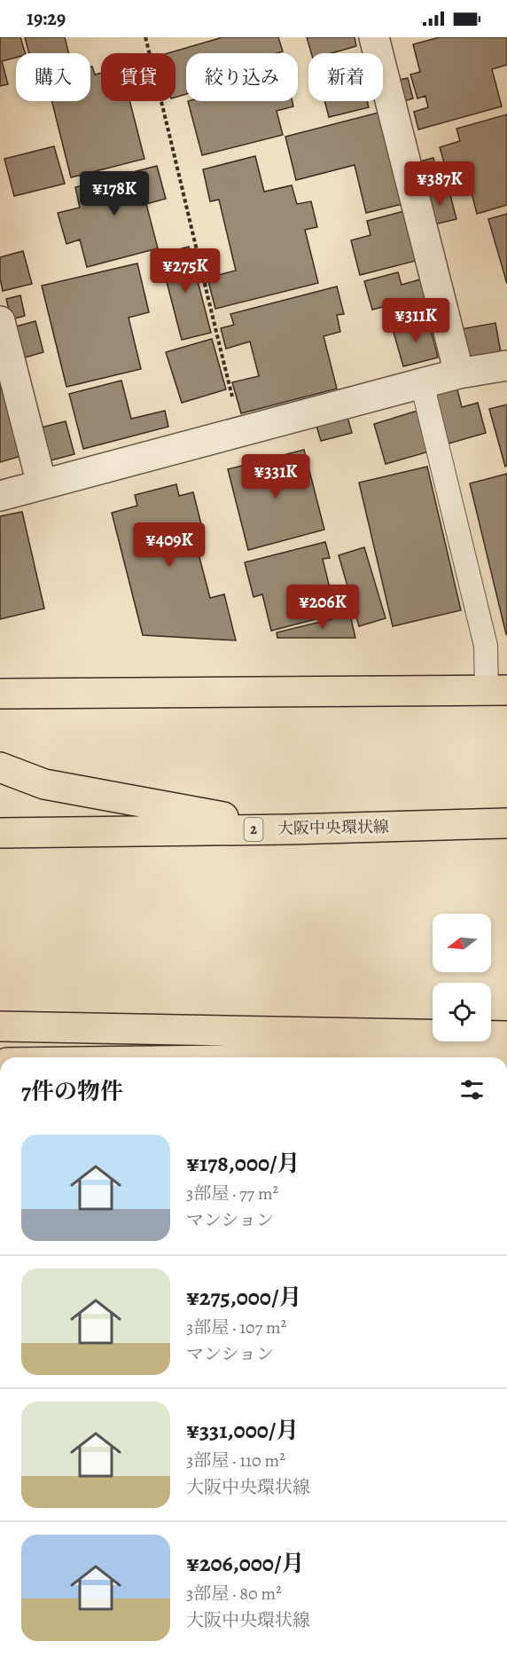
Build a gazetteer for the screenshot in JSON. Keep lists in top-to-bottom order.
{
  "streets": {
    "main road": ["大阪中央環状線", "2"]
  },
  "north": "left",
  "page": {
    "status": "19:29",
    "chip": [
      "購入",
      "賃貸",
      "絞り込み",
      "新着"
    ],
    "price": [
      "¥387K",
      "¥178K",
      "¥275K",
      "¥311K",
      "¥331K",
      "¥409K",
      "¥206K"
    ],
    "heading": "7件の物件",
    "list": [
      {
        "name": "¥178,000/月",
        "note": "3部屋 · 77 m² · マンション"
      },
      {
        "name": "¥275,000/月",
        "note": "3部屋 · 107 m² · マンション"
      },
      {
        "name": "¥331,000/月",
        "note": "3部屋 · 110 m² · 大阪中央環状線"
      },
      {
        "name": "¥206,000/月",
        "note": "3部屋 · 80 m² · 大阪中央環状線"
      }
    ]
  }
}
